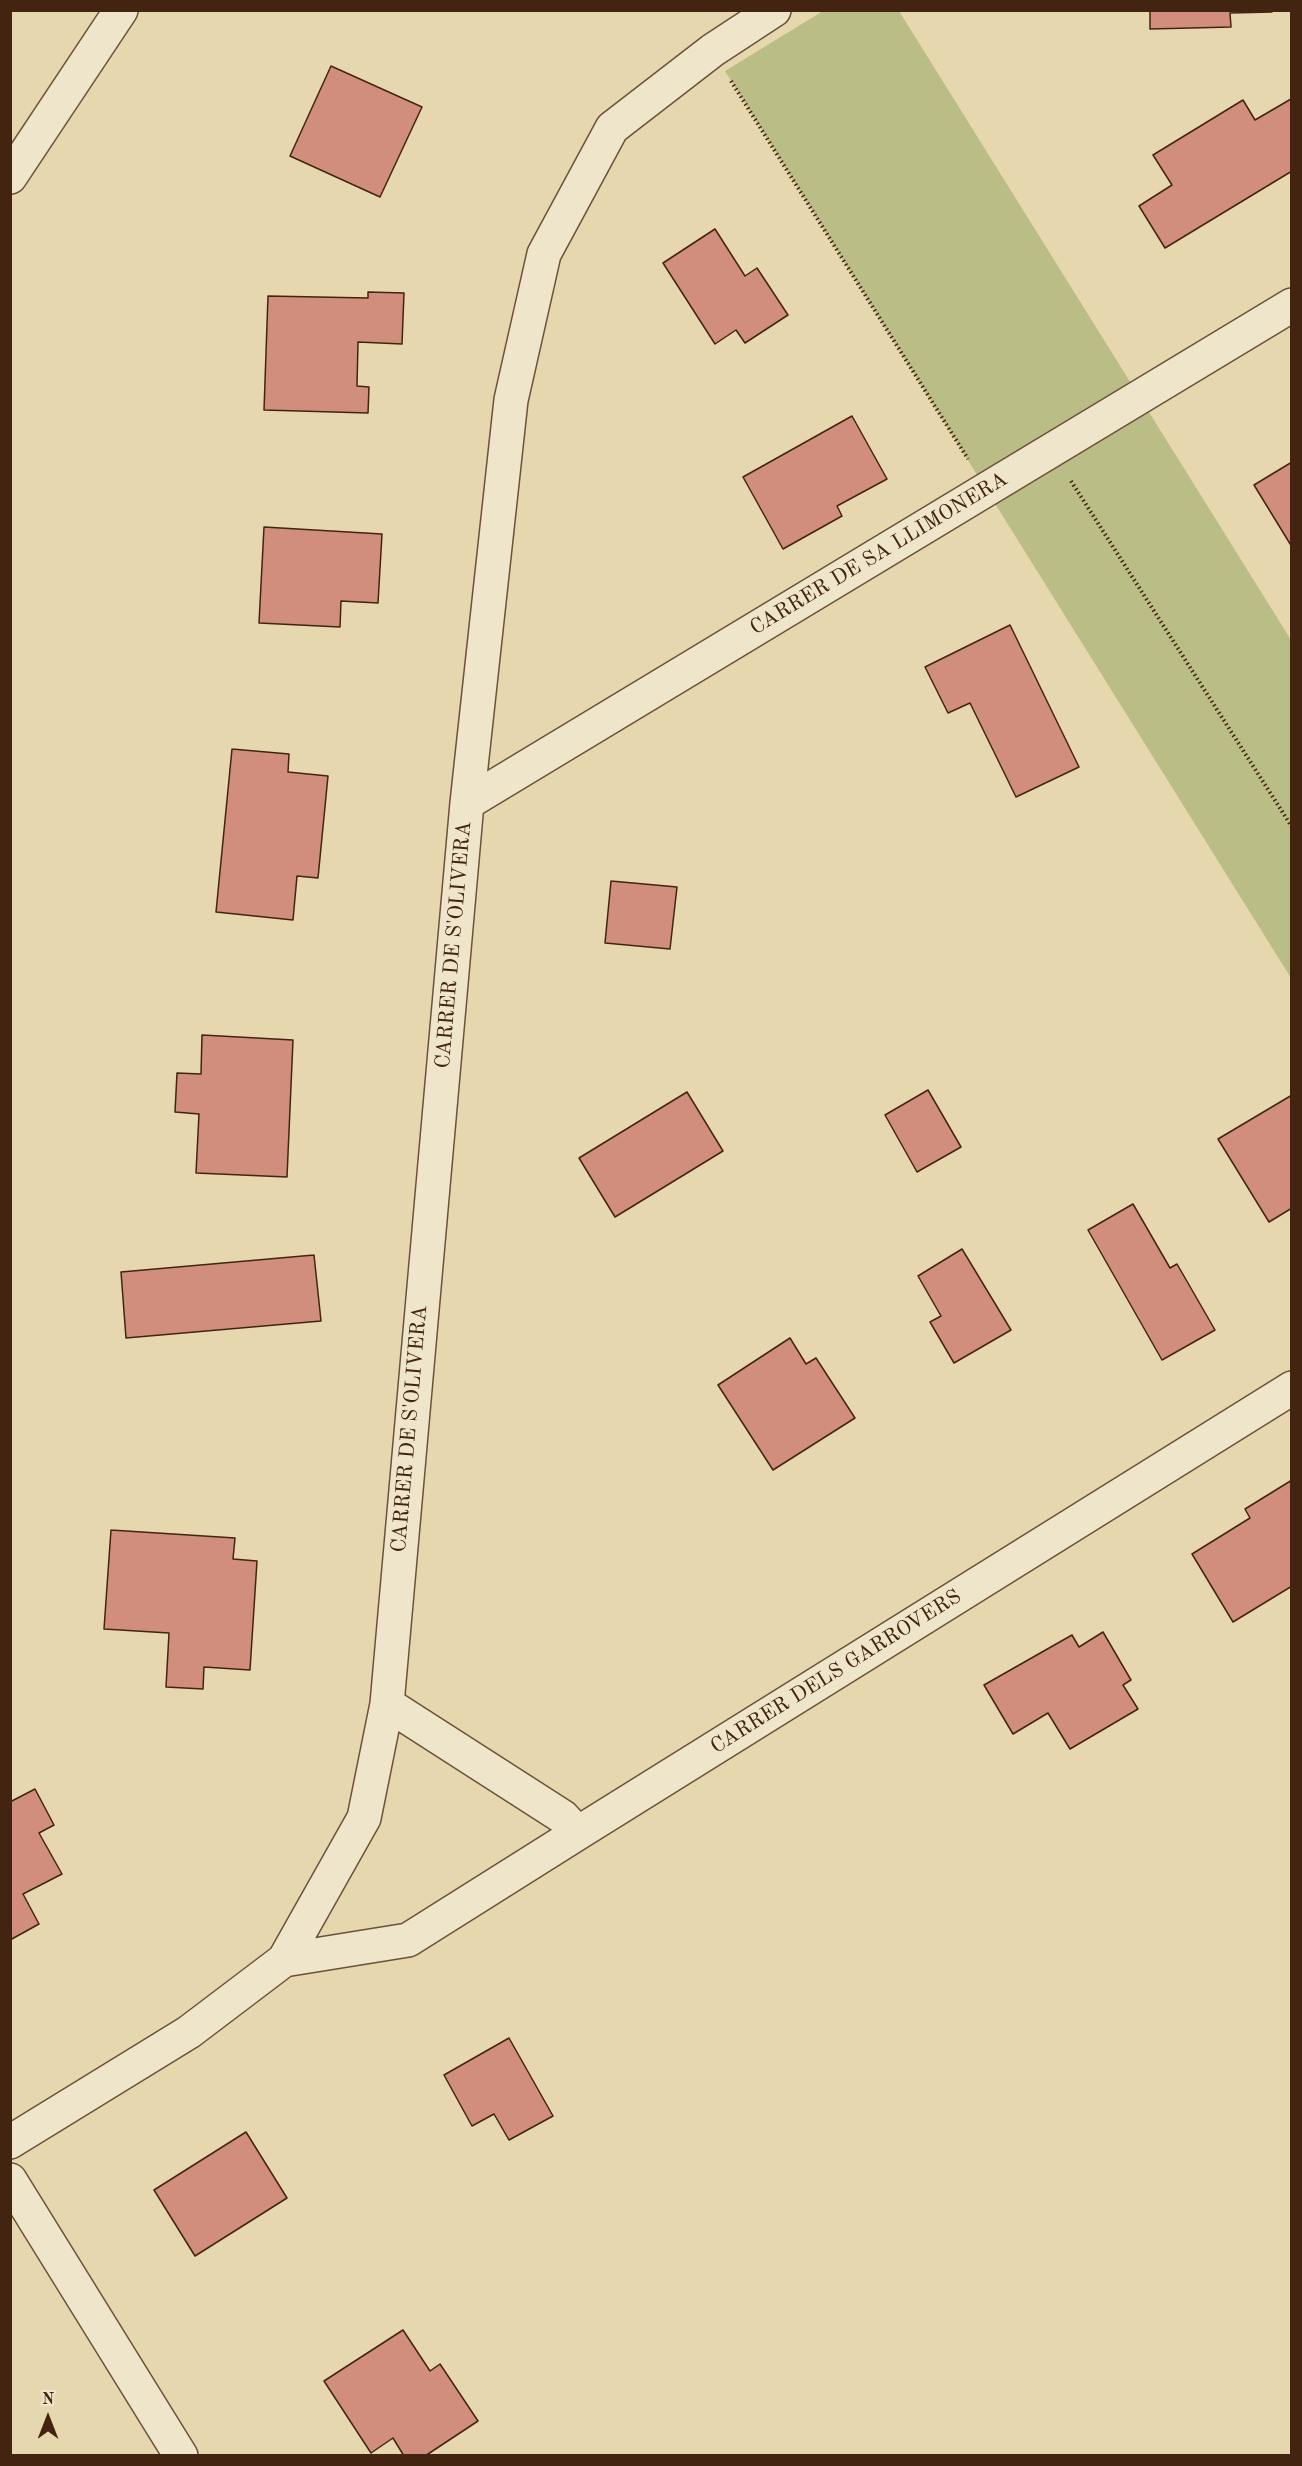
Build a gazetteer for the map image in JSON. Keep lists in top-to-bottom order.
{
  "streets": {
    "street": ["CARRER DE SA LLIMONERA", "CARRER DE S'OLIVERA", "CARRER DELS GARROVERS"]
  },
  "crossings": [
    ["CARRER DE SA LLIMONERA", "CARRER DE S'OLIVERA"],
    ["CARRER DE S'OLIVERA", "CARRER DELS GARROVERS"]
  ],
  "north": "top"
}
